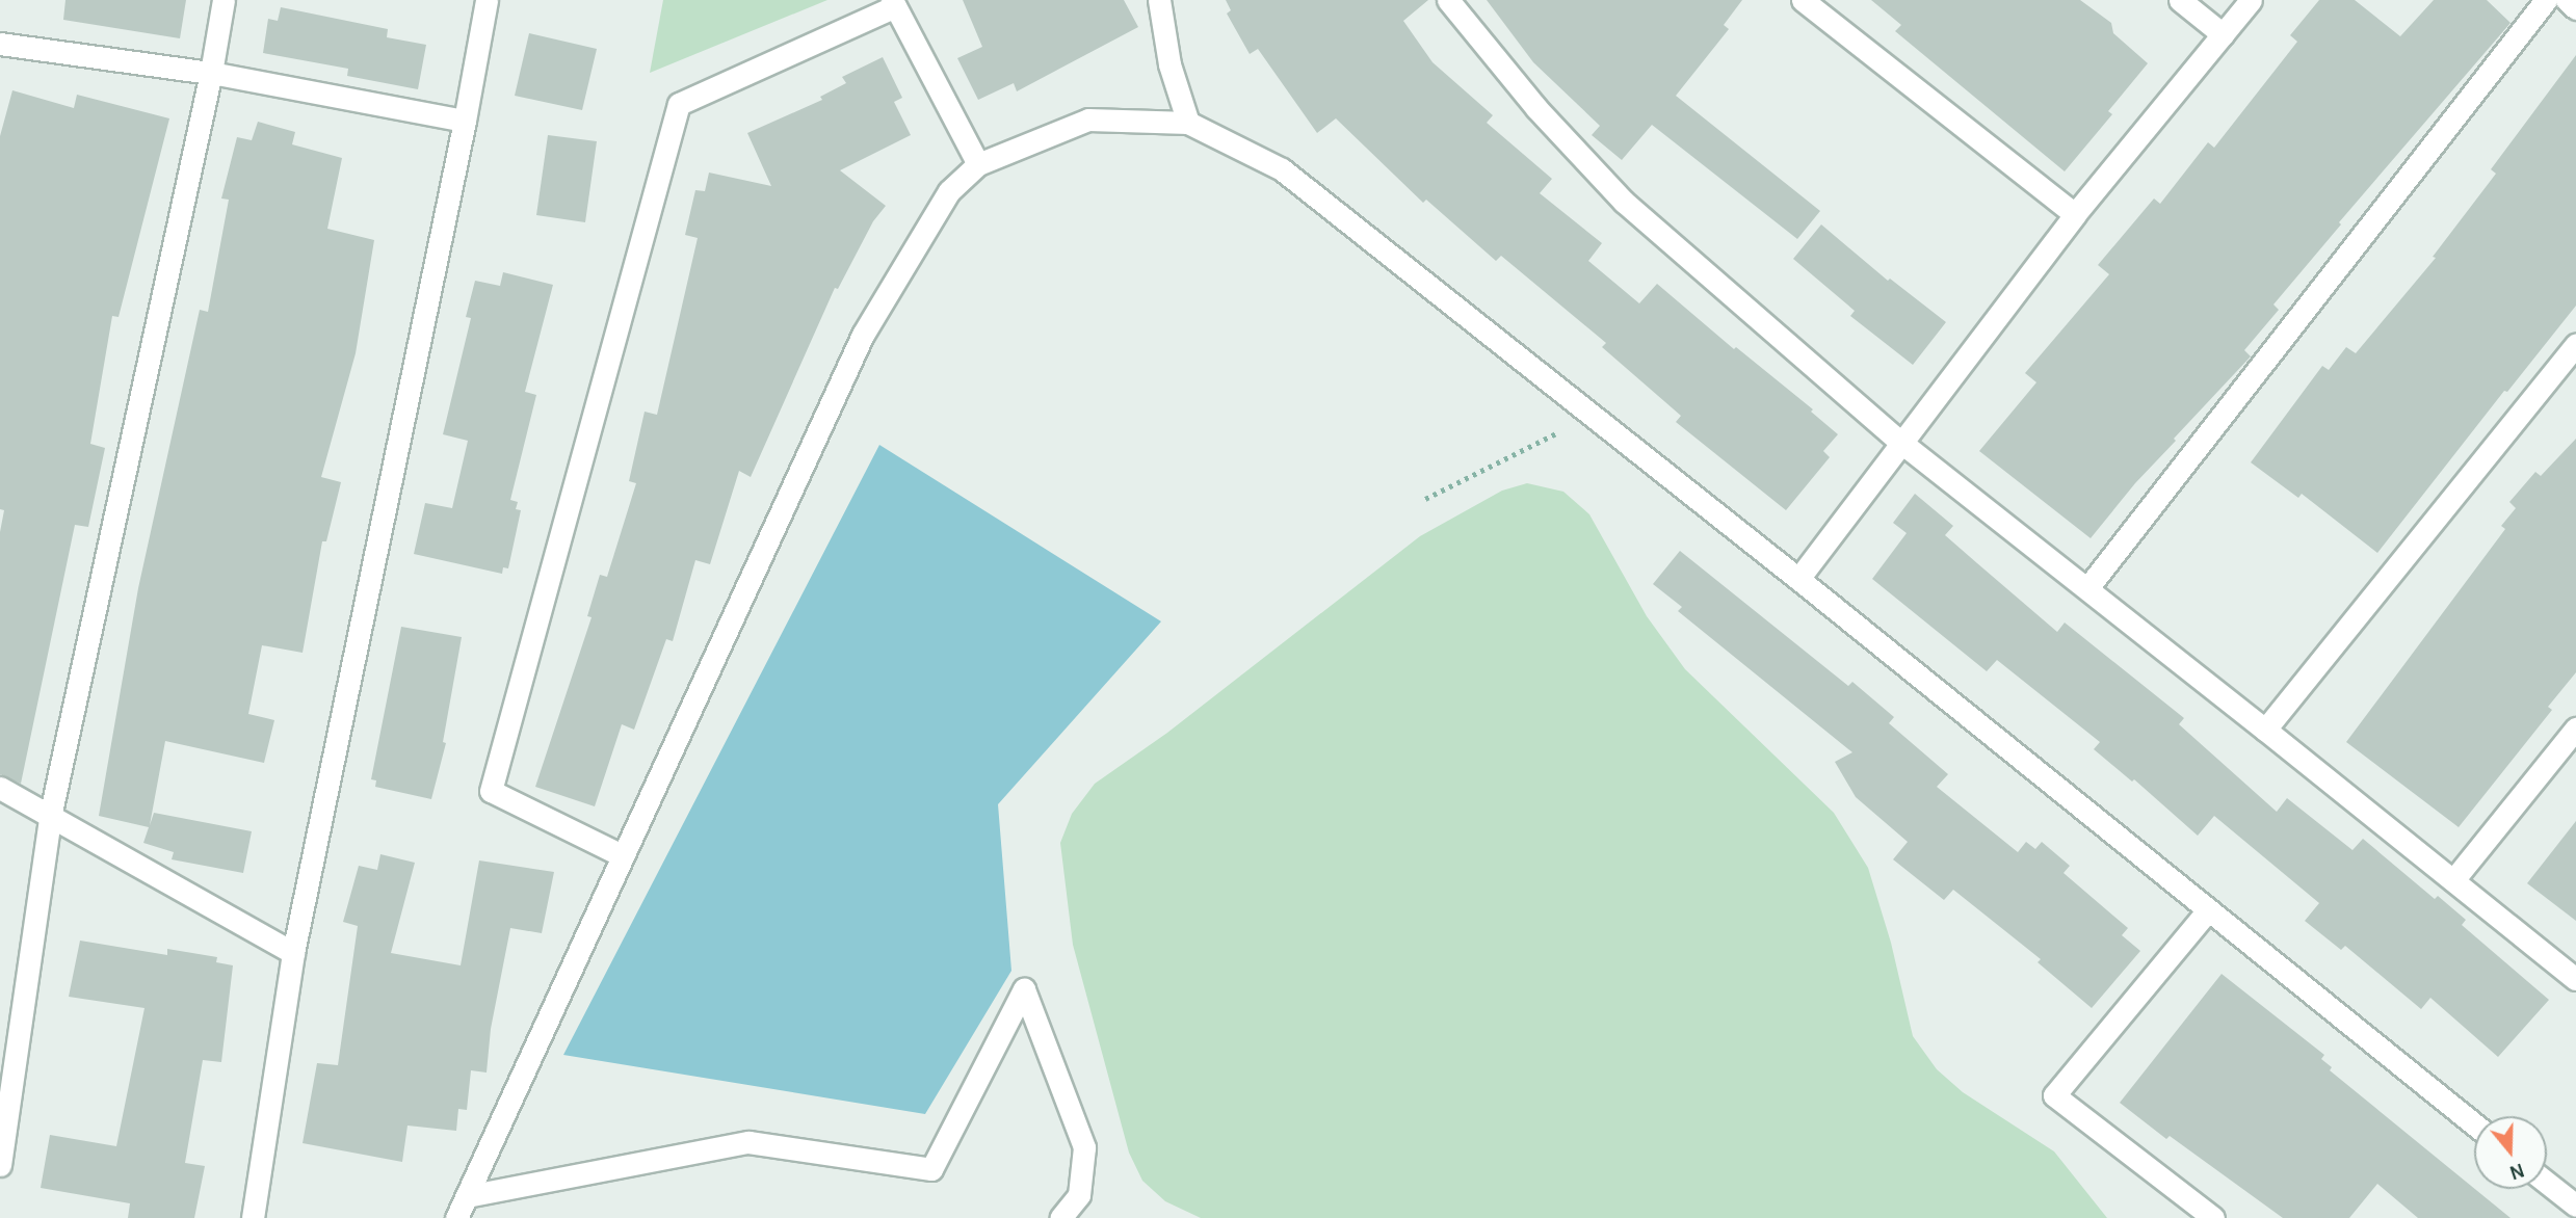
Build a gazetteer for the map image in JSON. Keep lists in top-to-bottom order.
{
  "north": "bottom"
}
